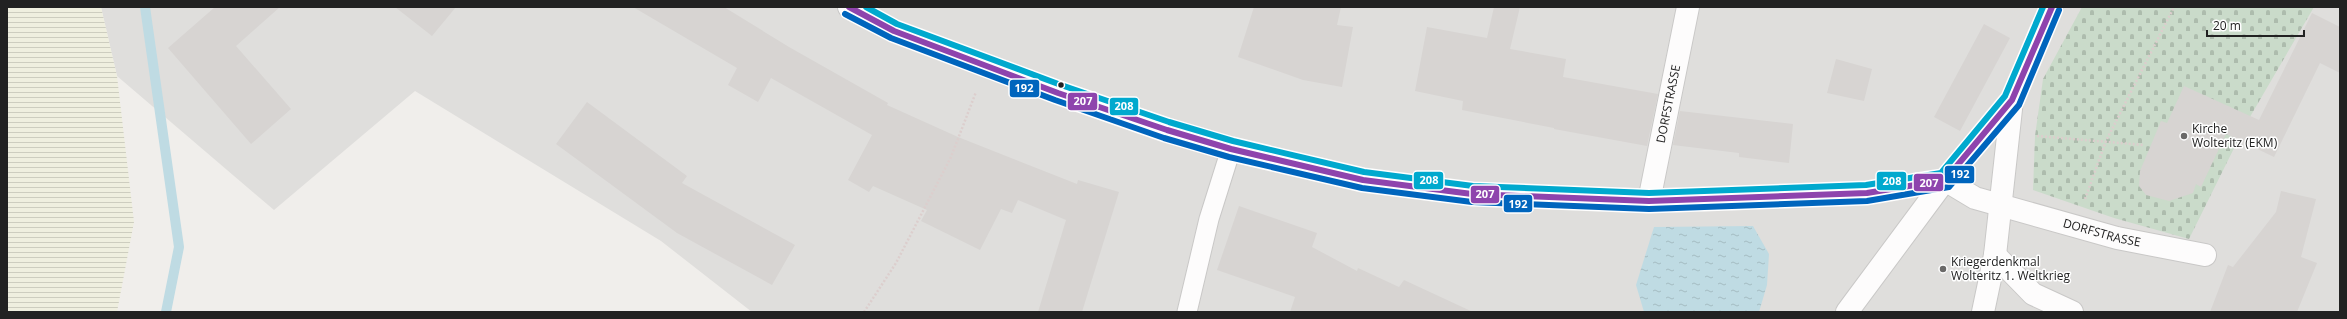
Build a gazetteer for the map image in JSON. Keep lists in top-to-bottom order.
{
  "streets": {
    "street": ["DORFSTRASSE"]
  },
  "places": ["Kirche Wolteritz (EKM)", "Kriegerdenkmal Wolteritz 1. Weltkrieg"],
  "lines": ["transit line 207", "transit line 208", "transit line 192"],
  "scale_bar": "20 m"
}
